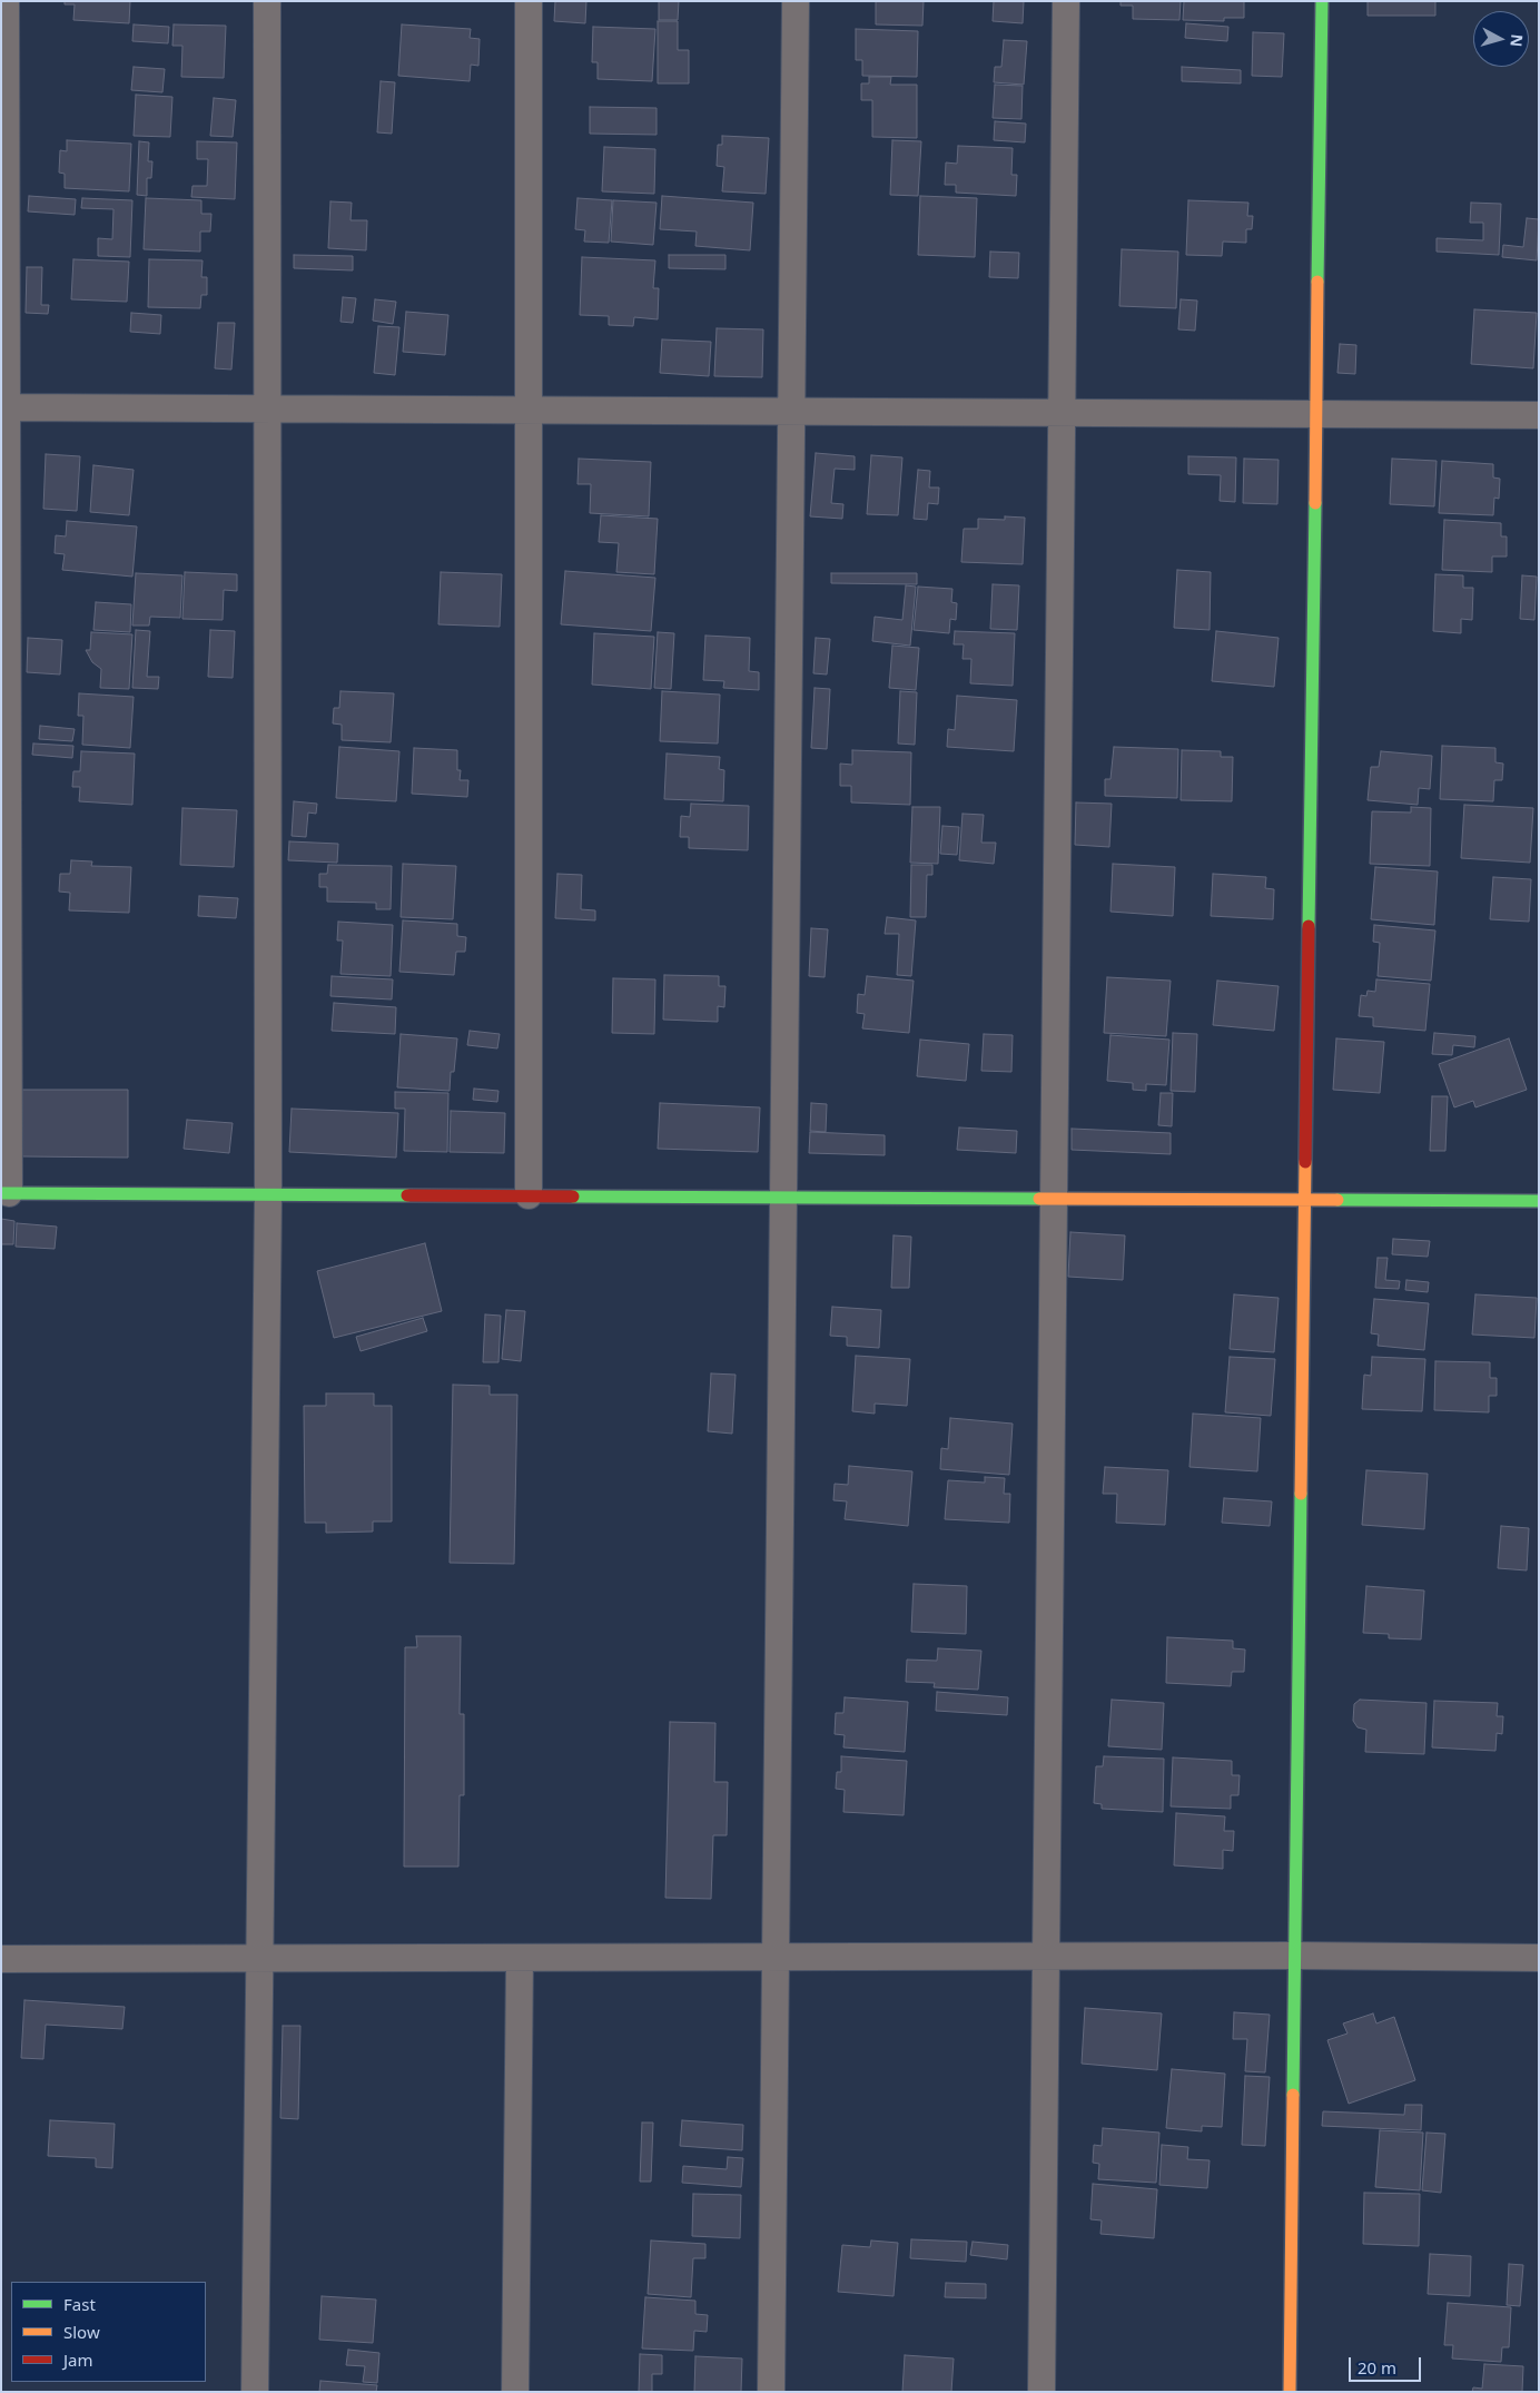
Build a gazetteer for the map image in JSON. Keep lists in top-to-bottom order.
{
  "legend": ["Fast", "Slow", "Jam"],
  "scale_bar": "20 m",
  "north": "right"
}
